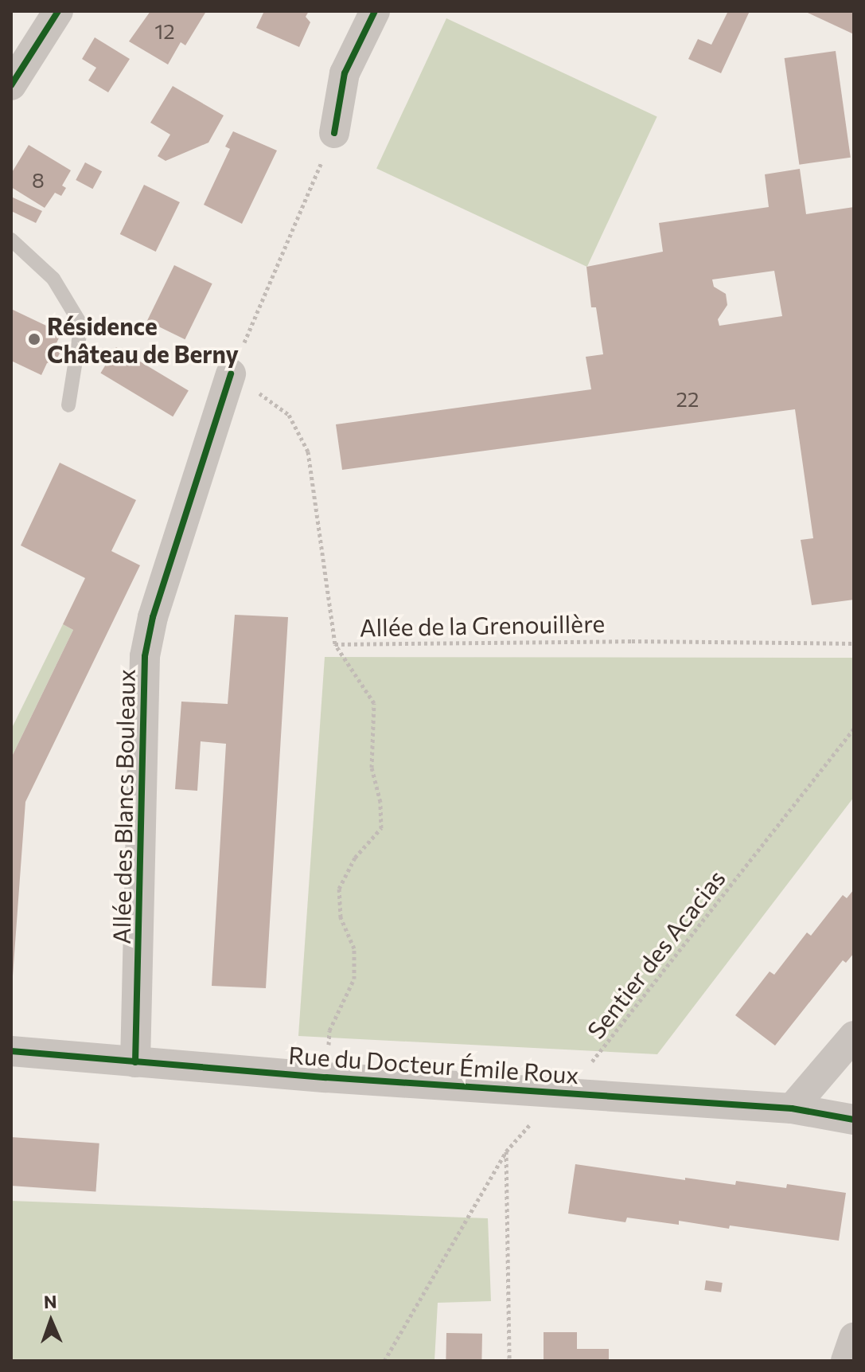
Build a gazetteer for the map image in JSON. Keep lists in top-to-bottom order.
{
  "streets": {
    "street": ["Allée des Blancs Bouleaux", "Rue du Docteur Émile Roux"],
    "path": ["Allée de la Grenouillère", "Sentier des Acacias"]
  },
  "crossings": [
    ["Allée de la Grenouillère", "Allée des Blancs Bouleaux"],
    ["Allée des Blancs Bouleaux", "Rue du Docteur Émile Roux"],
    ["Sentier des Acacias", "Rue du Docteur Émile Roux"]
  ],
  "places": ["Résidence Château de Berny"],
  "house_numbers": ["12", "8", "22"],
  "north": "top"
}
